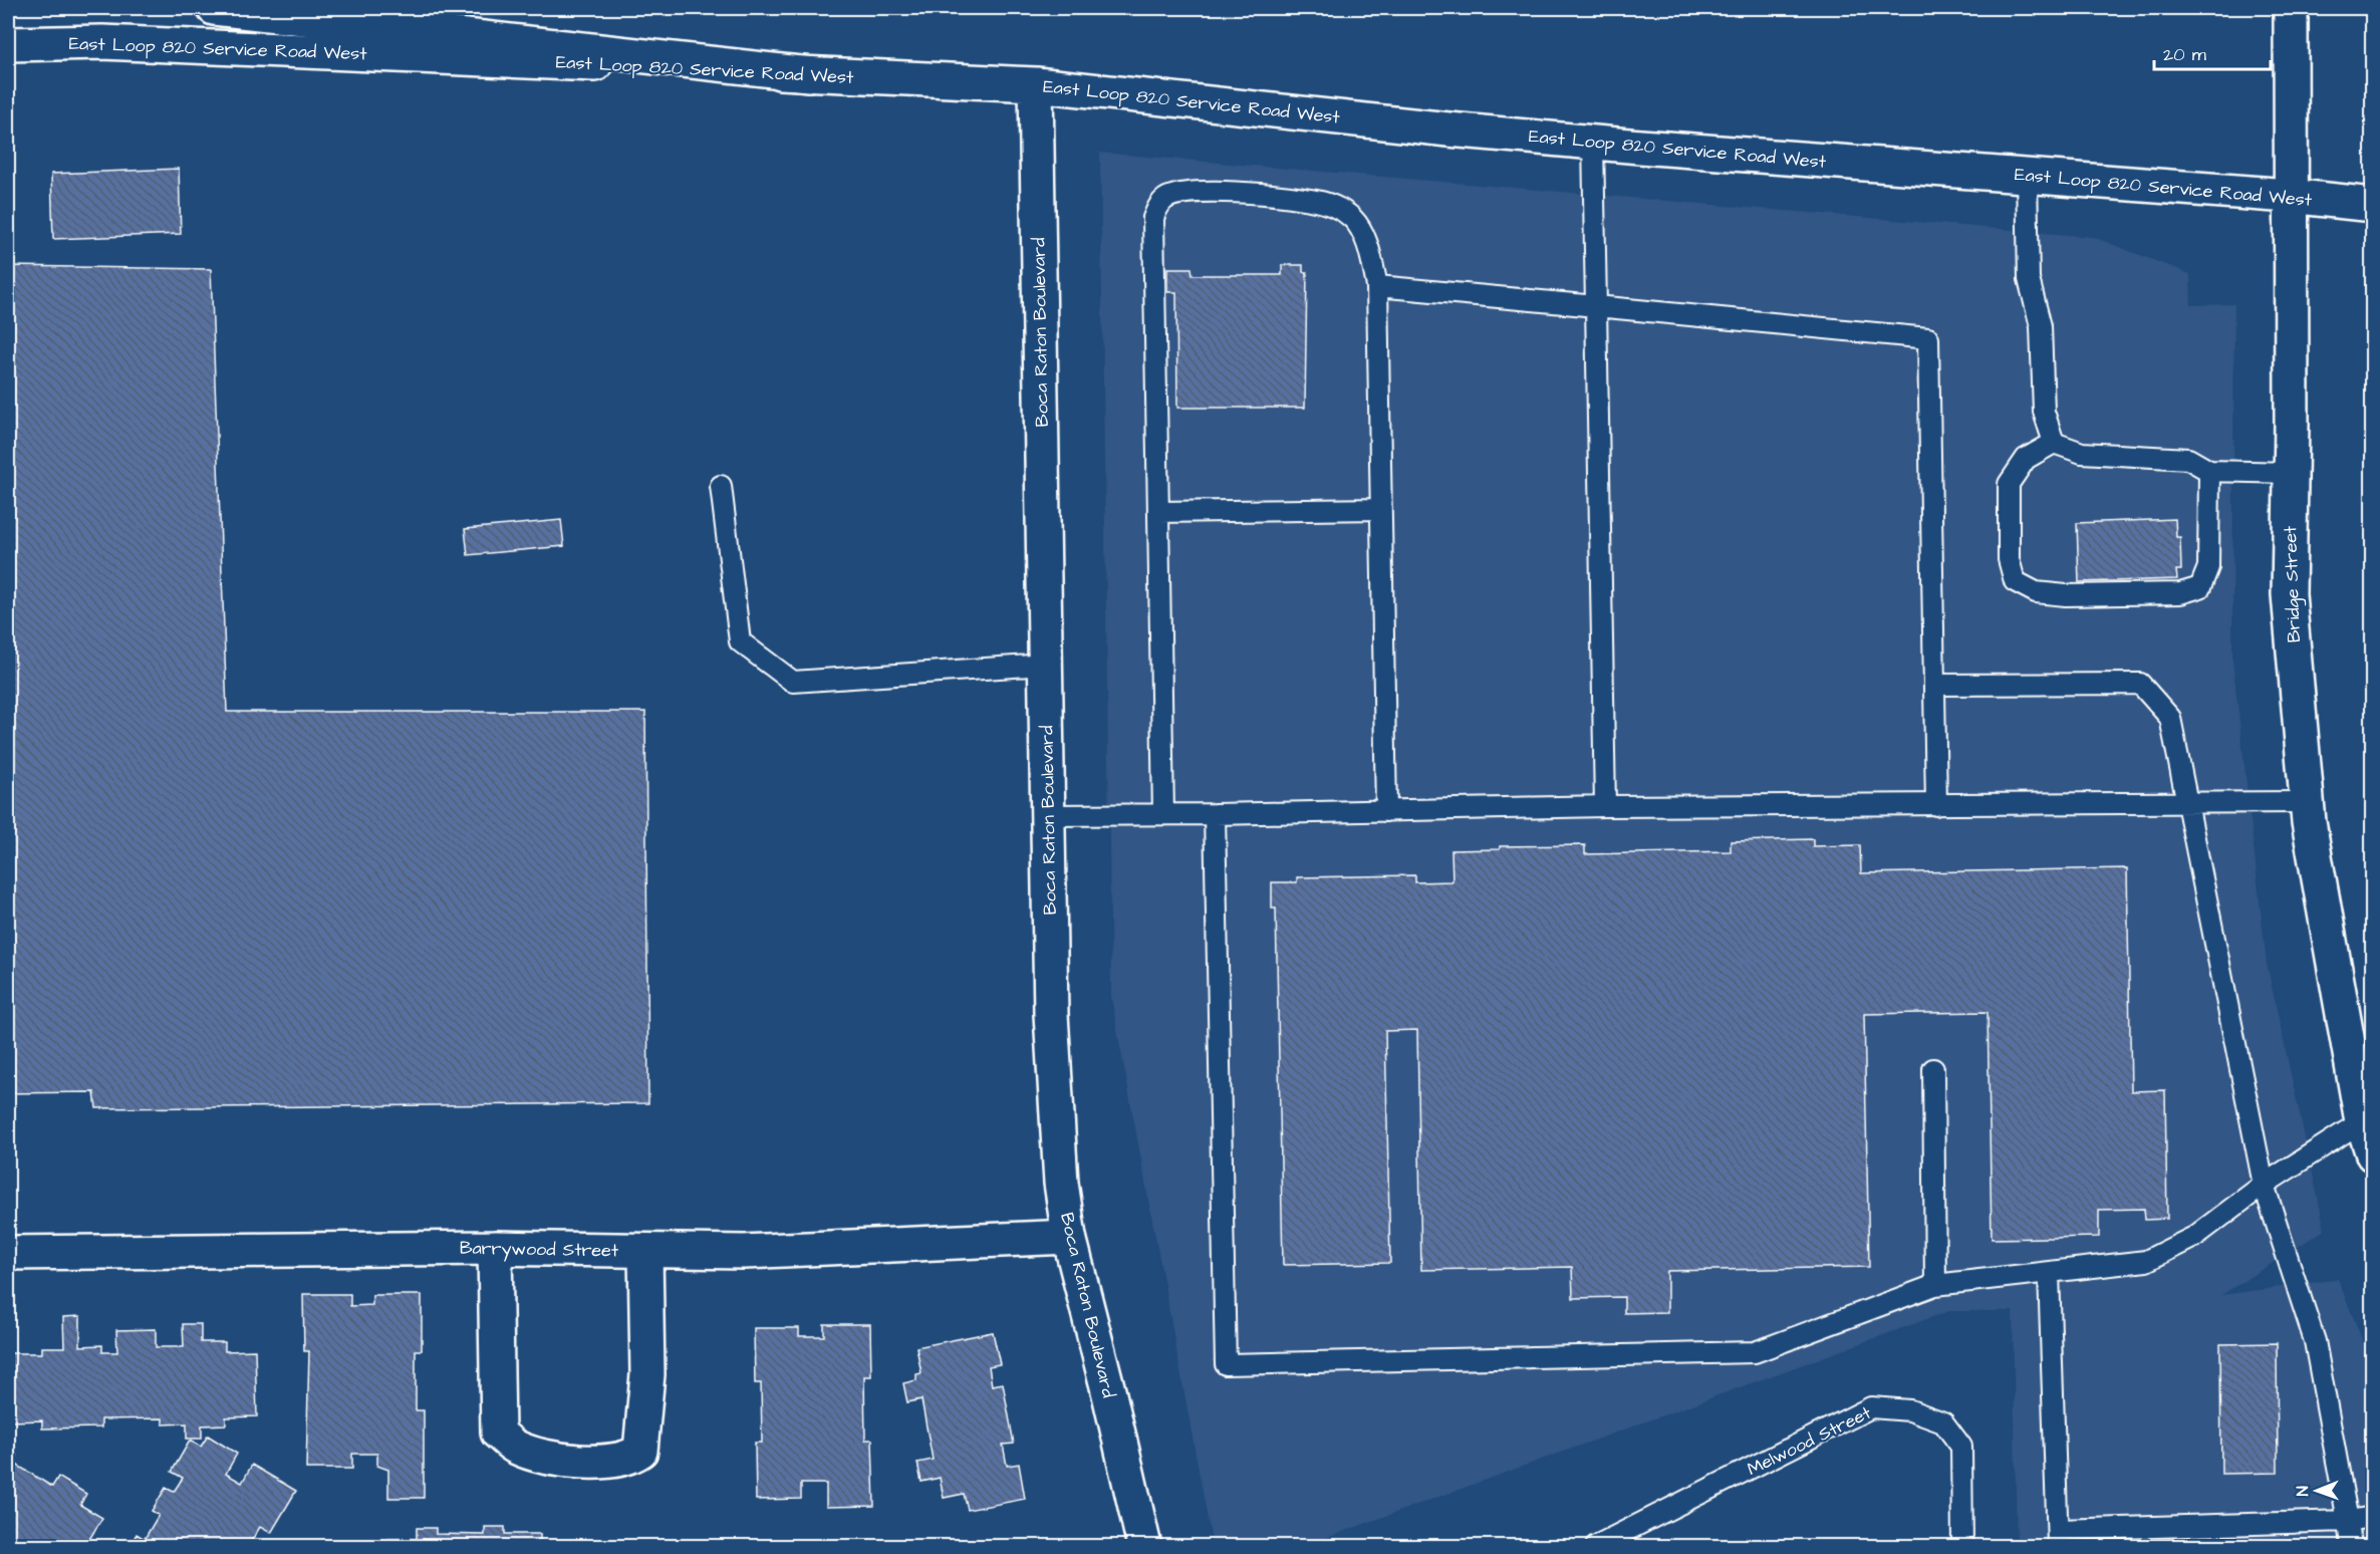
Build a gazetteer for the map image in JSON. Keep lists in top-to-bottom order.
{
  "streets": {
    "main road": [
      "East Loop 820 Service Road West",
      "Boca Raton Boulevard",
      "Bridge Street",
      "Barrywood Street"
    ],
    "lane": ["Melwood Street"]
  },
  "crossings": [
    ["East Loop 820 Service Road West", "Boca Raton Boulevard"],
    ["East Loop 820 Service Road West", "Bridge Street"],
    ["Boca Raton Boulevard", "Barrywood Street"]
  ],
  "scale_bar": "20 m",
  "north": "left"
}
